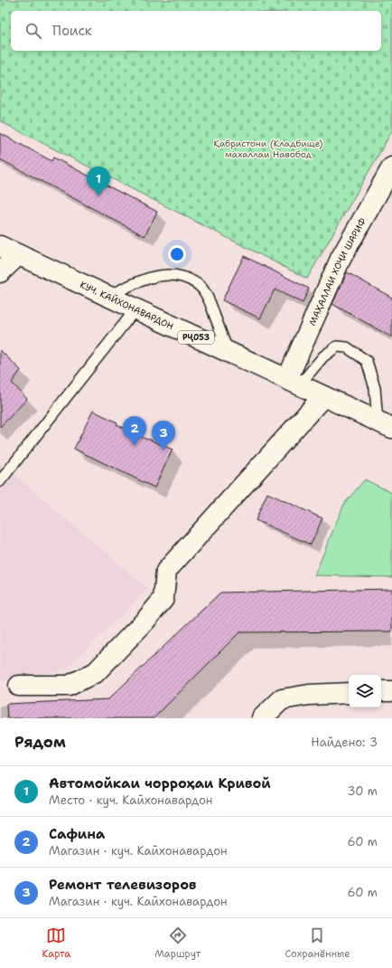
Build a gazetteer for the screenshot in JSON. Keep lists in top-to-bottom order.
{
  "streets": {
    "street": ["МАҲАЛЛАИ ХОҶИ ШАРИФ", "КУЧ. КАЙХОНАВАРДОН", "РҶ053"]
  },
  "crossings": [
    ["МАҲАЛЛАИ ХОҶИ ШАРИФ", "КУЧ. КАЙХОНАВАРДОН"]
  ],
  "parks": ["Қабристони (Кладбище) махаллаи Навобод"],
  "page": {
    "search": "Поиск",
    "pins": ["1", "2", "3"],
    "heading": ["Рядом", "Найдено: 3"],
    "list": [
      {
        "mark": "1",
        "name": "Автомойкаи чорроҳаи Кривой",
        "note": "Место · куч. Кайхонавардон",
        "value": "30 m"
      },
      {
        "mark": "2",
        "name": "Сафина",
        "note": "Магазин · куч. Кайхонавардон",
        "value": "60 m"
      },
      {
        "mark": "3",
        "name": "Ремонт телевизоров",
        "note": "Магазин · куч. Кайхонавардон",
        "value": "60 m"
      }
    ],
    "nav": ["Карта", "Маршрут", "Сохранённые"]
  }
}
